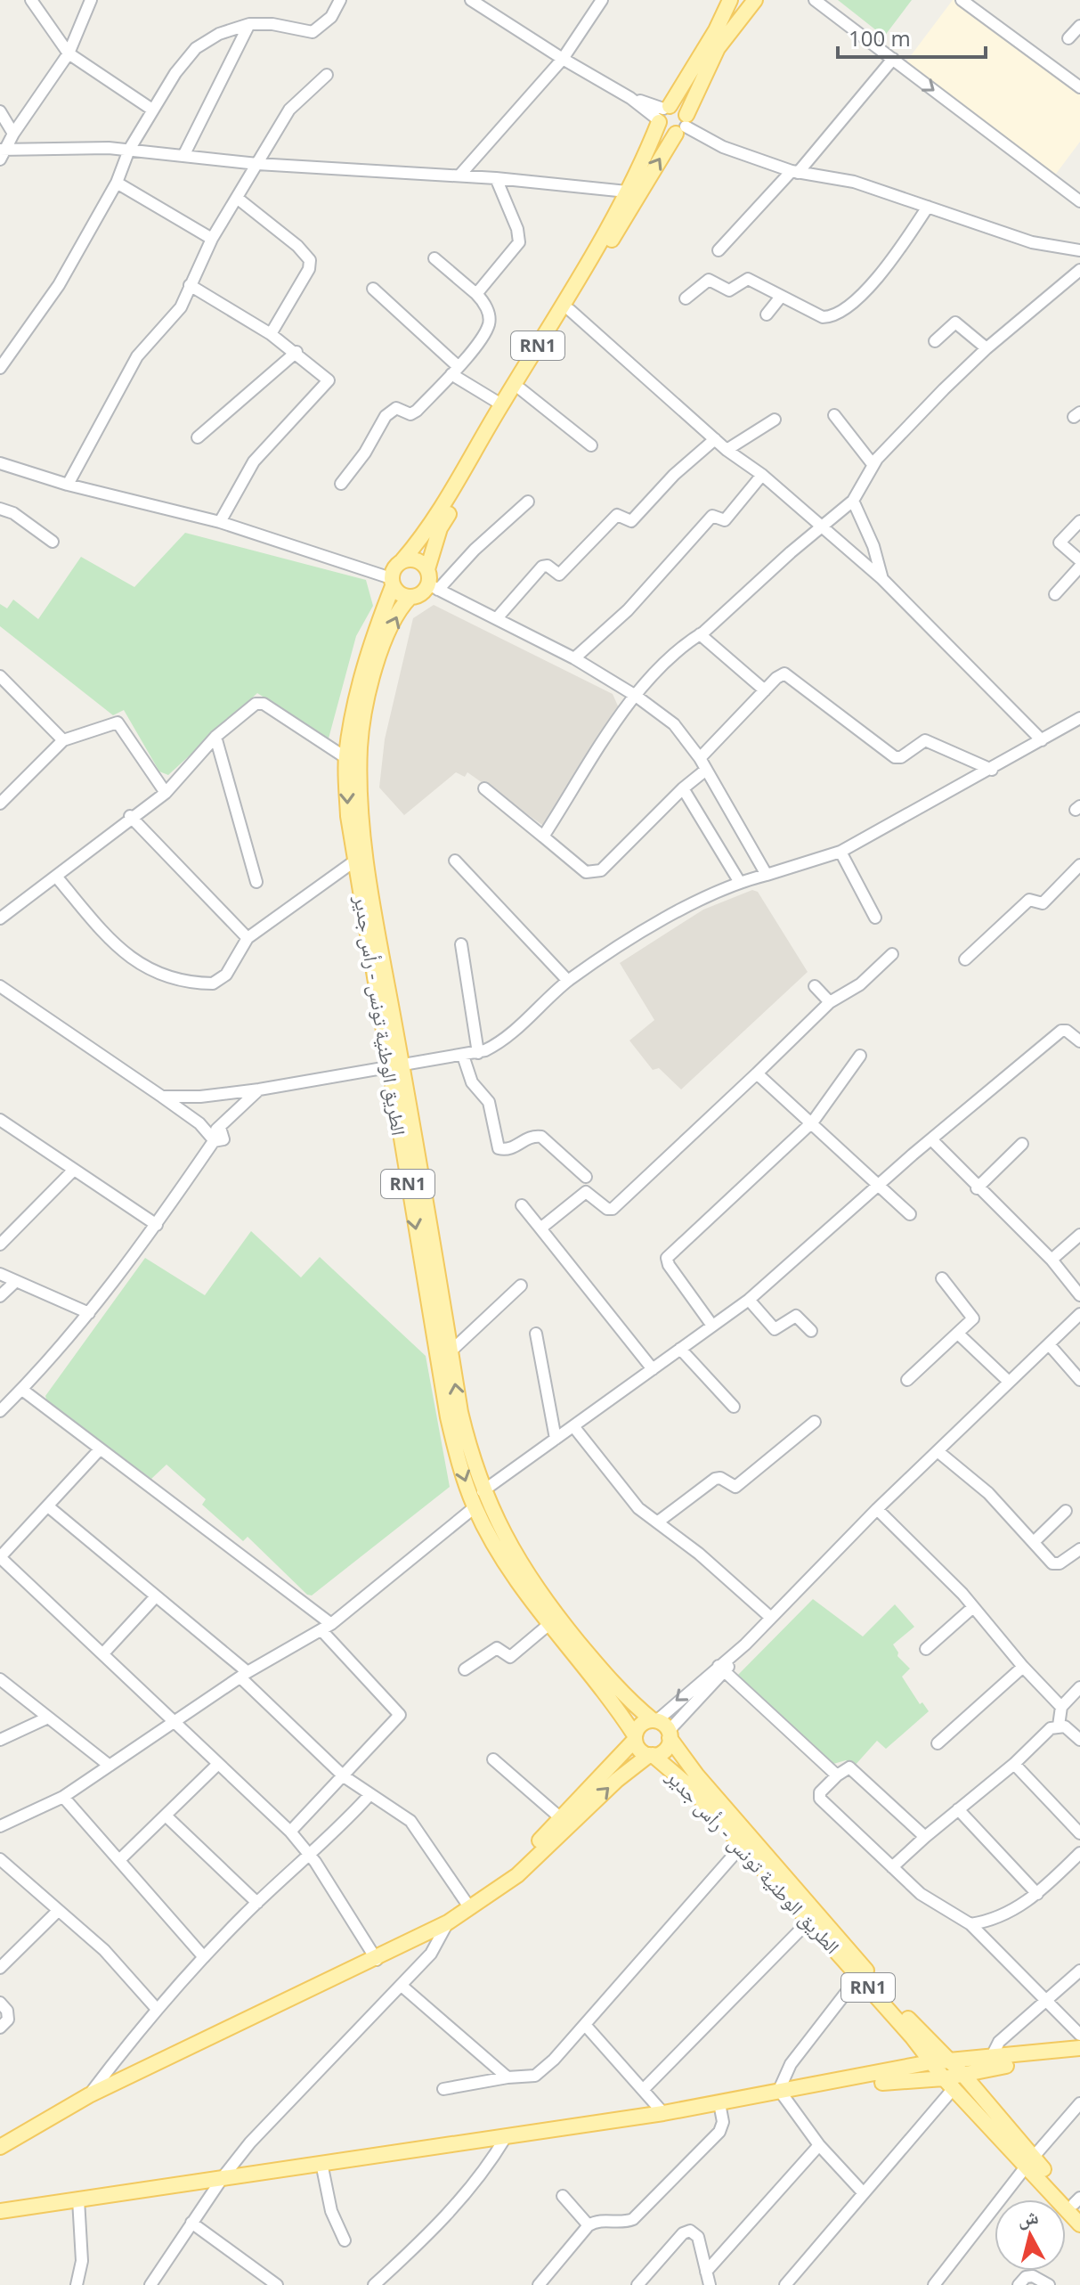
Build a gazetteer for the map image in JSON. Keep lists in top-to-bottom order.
{
  "streets": {
    "main road": ["RN1", "الطريق الوطنية تونس - رأس جدير"]
  },
  "crossings": [
    ["RN1", "الطريق الوطنية تونس - رأس جدير"]
  ],
  "scale_bar": "100 m",
  "north": "top"
}
